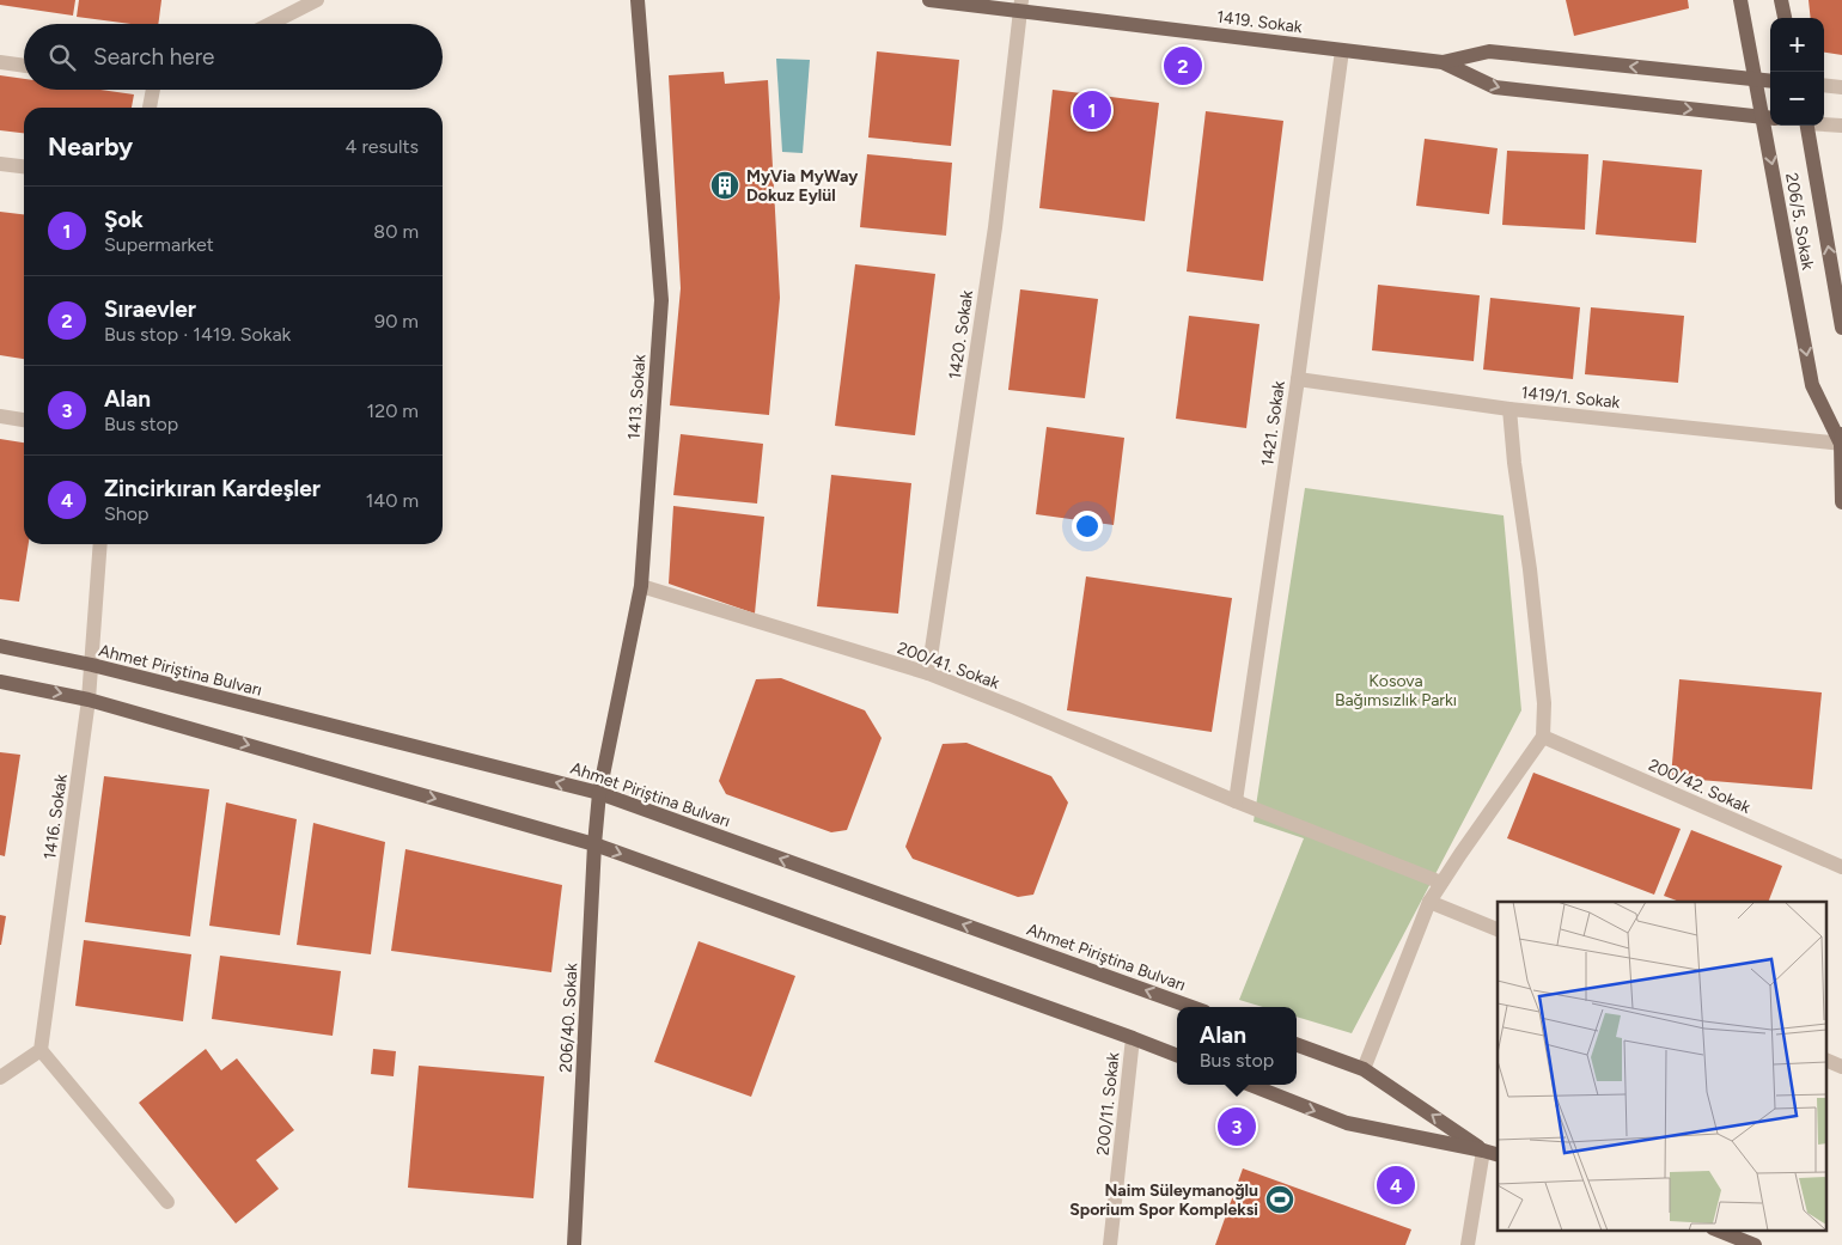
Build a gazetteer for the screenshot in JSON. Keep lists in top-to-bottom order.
{
  "streets": {
    "main road": [
      "1419. Sokak",
      "206/5. Sokak",
      "1413. Sokak",
      "Ahmet Piriştina Bulvarı",
      "206/40. Sokak"
    ],
    "street": [
      "1420. Sokak",
      "1419/1. Sokak",
      "1421. Sokak",
      "200/41. Sokak",
      "200/42. Sokak",
      "1416. Sokak",
      "200/11. Sokak"
    ]
  },
  "crossings": [
    ["1419. Sokak", "206/5. Sokak"],
    ["1419. Sokak", "1420. Sokak"],
    ["1419. Sokak", "1421. Sokak"],
    ["206/5. Sokak", "1419/1. Sokak"],
    ["1420. Sokak", "200/41. Sokak"],
    ["1413. Sokak", "200/41. Sokak"],
    ["1413. Sokak", "Ahmet Piriştina Bulvarı"],
    ["1413. Sokak", "206/40. Sokak"],
    ["1419/1. Sokak", "1421. Sokak"],
    ["1421. Sokak", "200/41. Sokak"],
    ["Ahmet Piriştina Bulvarı", "1416. Sokak"],
    ["Ahmet Piriştina Bulvarı", "206/40. Sokak"]
  ],
  "parks": ["Kosova Bağımsızlık Parkı"],
  "places": {
    "building": ["MyVia MyWay Dokuz Eylül"],
    "sports": ["Naim Süleymanoğlu Sporium Spor Kompleksi"]
  },
  "page": {
    "map_buttons": ["+", "−"],
    "search": "Search here",
    "pins": [
      "2",
      "1",
      "3",
      "4"
    ],
    "heading": ["Nearby", "4 results"],
    "list": [
      {
        "mark": "1",
        "name": "Şok",
        "note": "Supermarket",
        "value": "80 m"
      },
      {
        "mark": "2",
        "name": "Sıraevler",
        "note": "Bus stop · 1419. Sokak",
        "value": "90 m"
      },
      {
        "mark": "3",
        "name": "Alan",
        "note": "Bus stop",
        "value": "120 m"
      },
      {
        "mark": "4",
        "name": "Zincirkıran Kardeşler",
        "note": "Shop",
        "value": "140 m"
      }
    ],
    "popup": ["Alan", "Bus stop"]
  }
}
